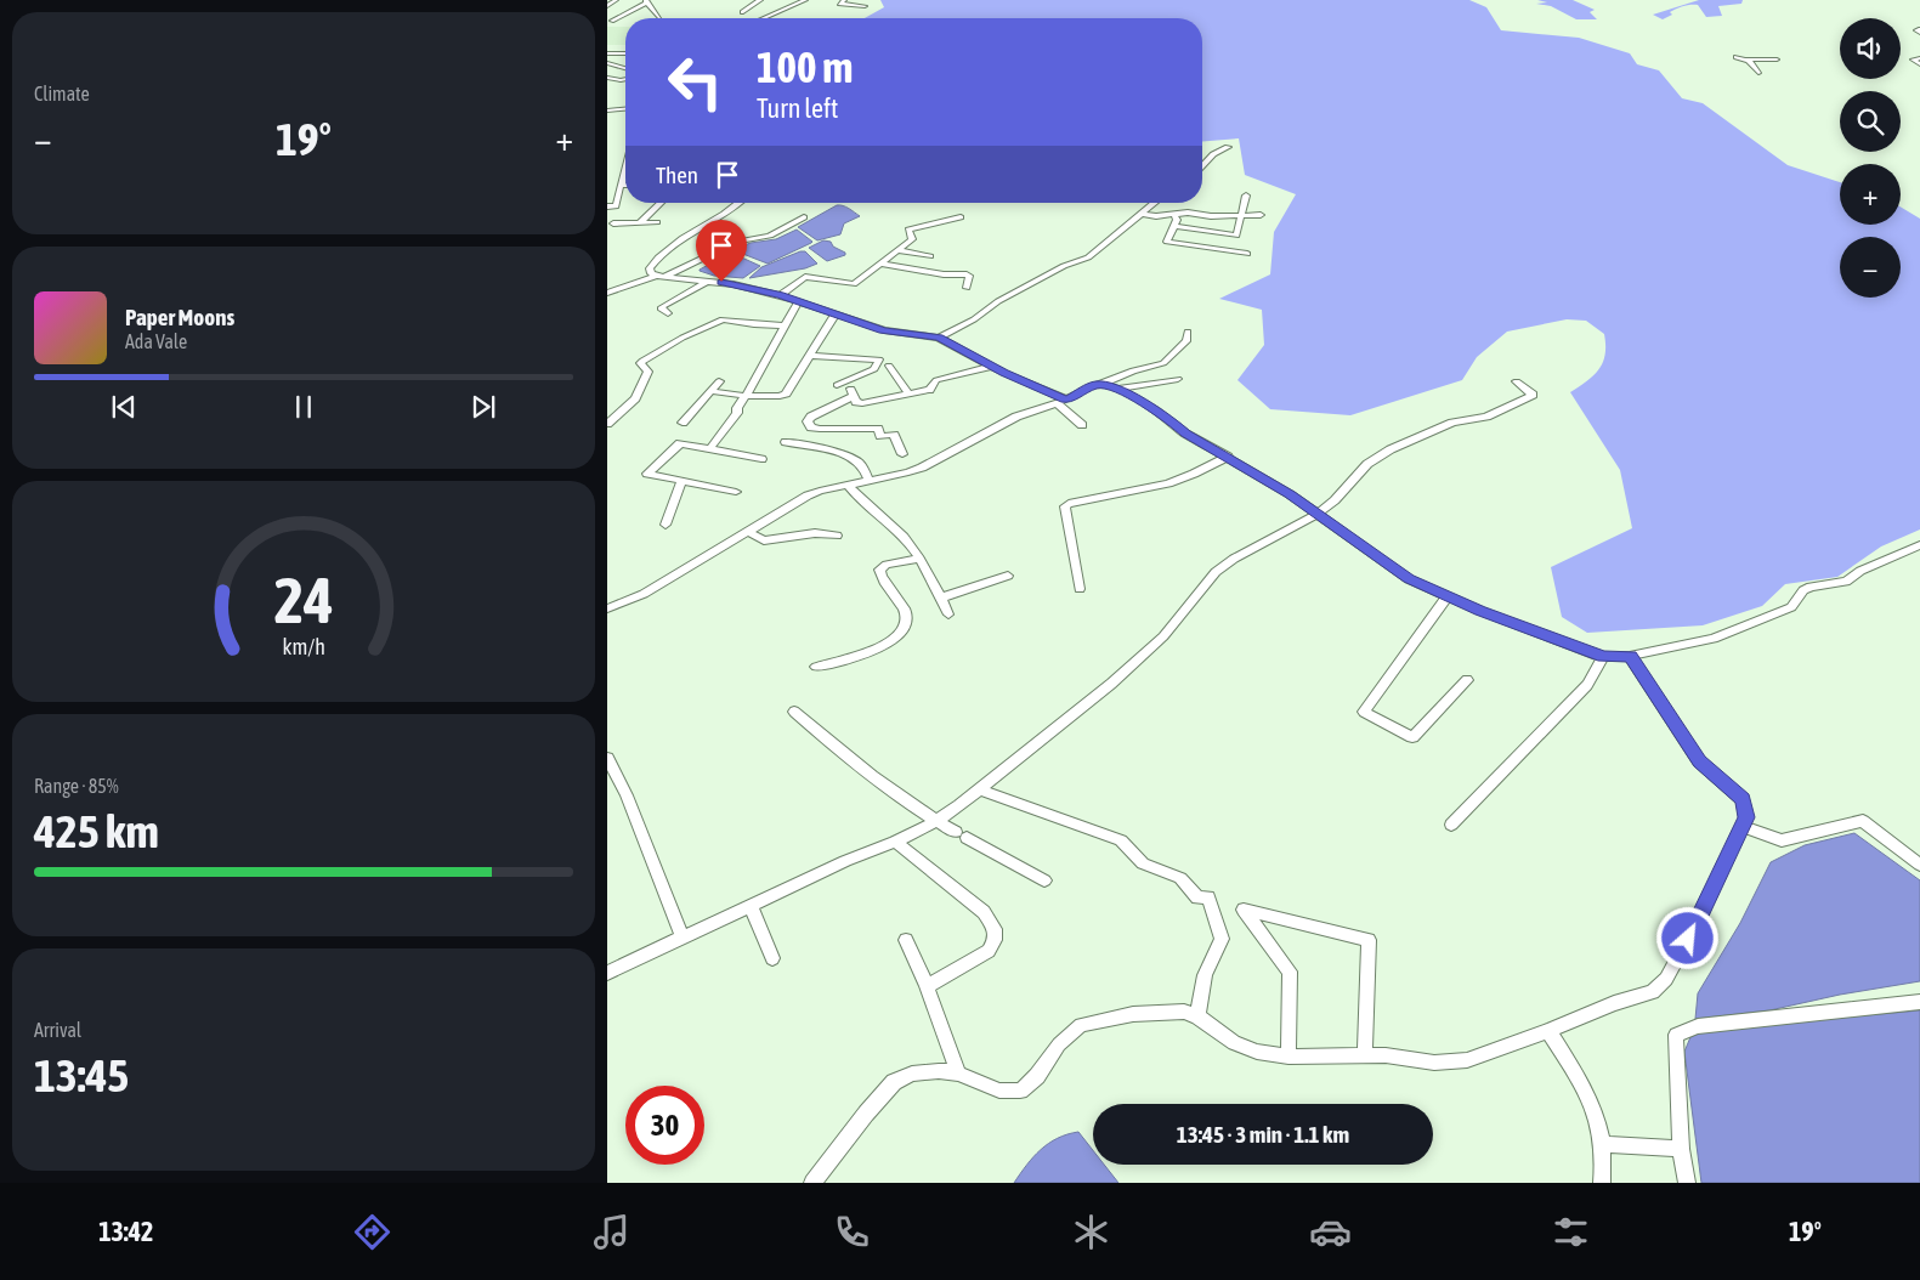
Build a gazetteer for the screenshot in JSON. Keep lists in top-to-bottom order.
{
  "page": {
    "tile": [
      "Climate",
      ["Range · 85%", "425 km"],
      ["Arrival", "13:45"]
    ],
    "map_buttons": ["+", "−"],
    "turn": ["100 m", "Turn left"],
    "heat": ["−", "19°", "+"],
    "then": "Then",
    "song": ["Paper Moons", "Ada Vale"],
    "limit": "30",
    "trip": "13:45 · 3 min · 1.1 km",
    "tabs": ["13:42", "19°"],
    "gauge": ["24", "km/h"]
  }
}
